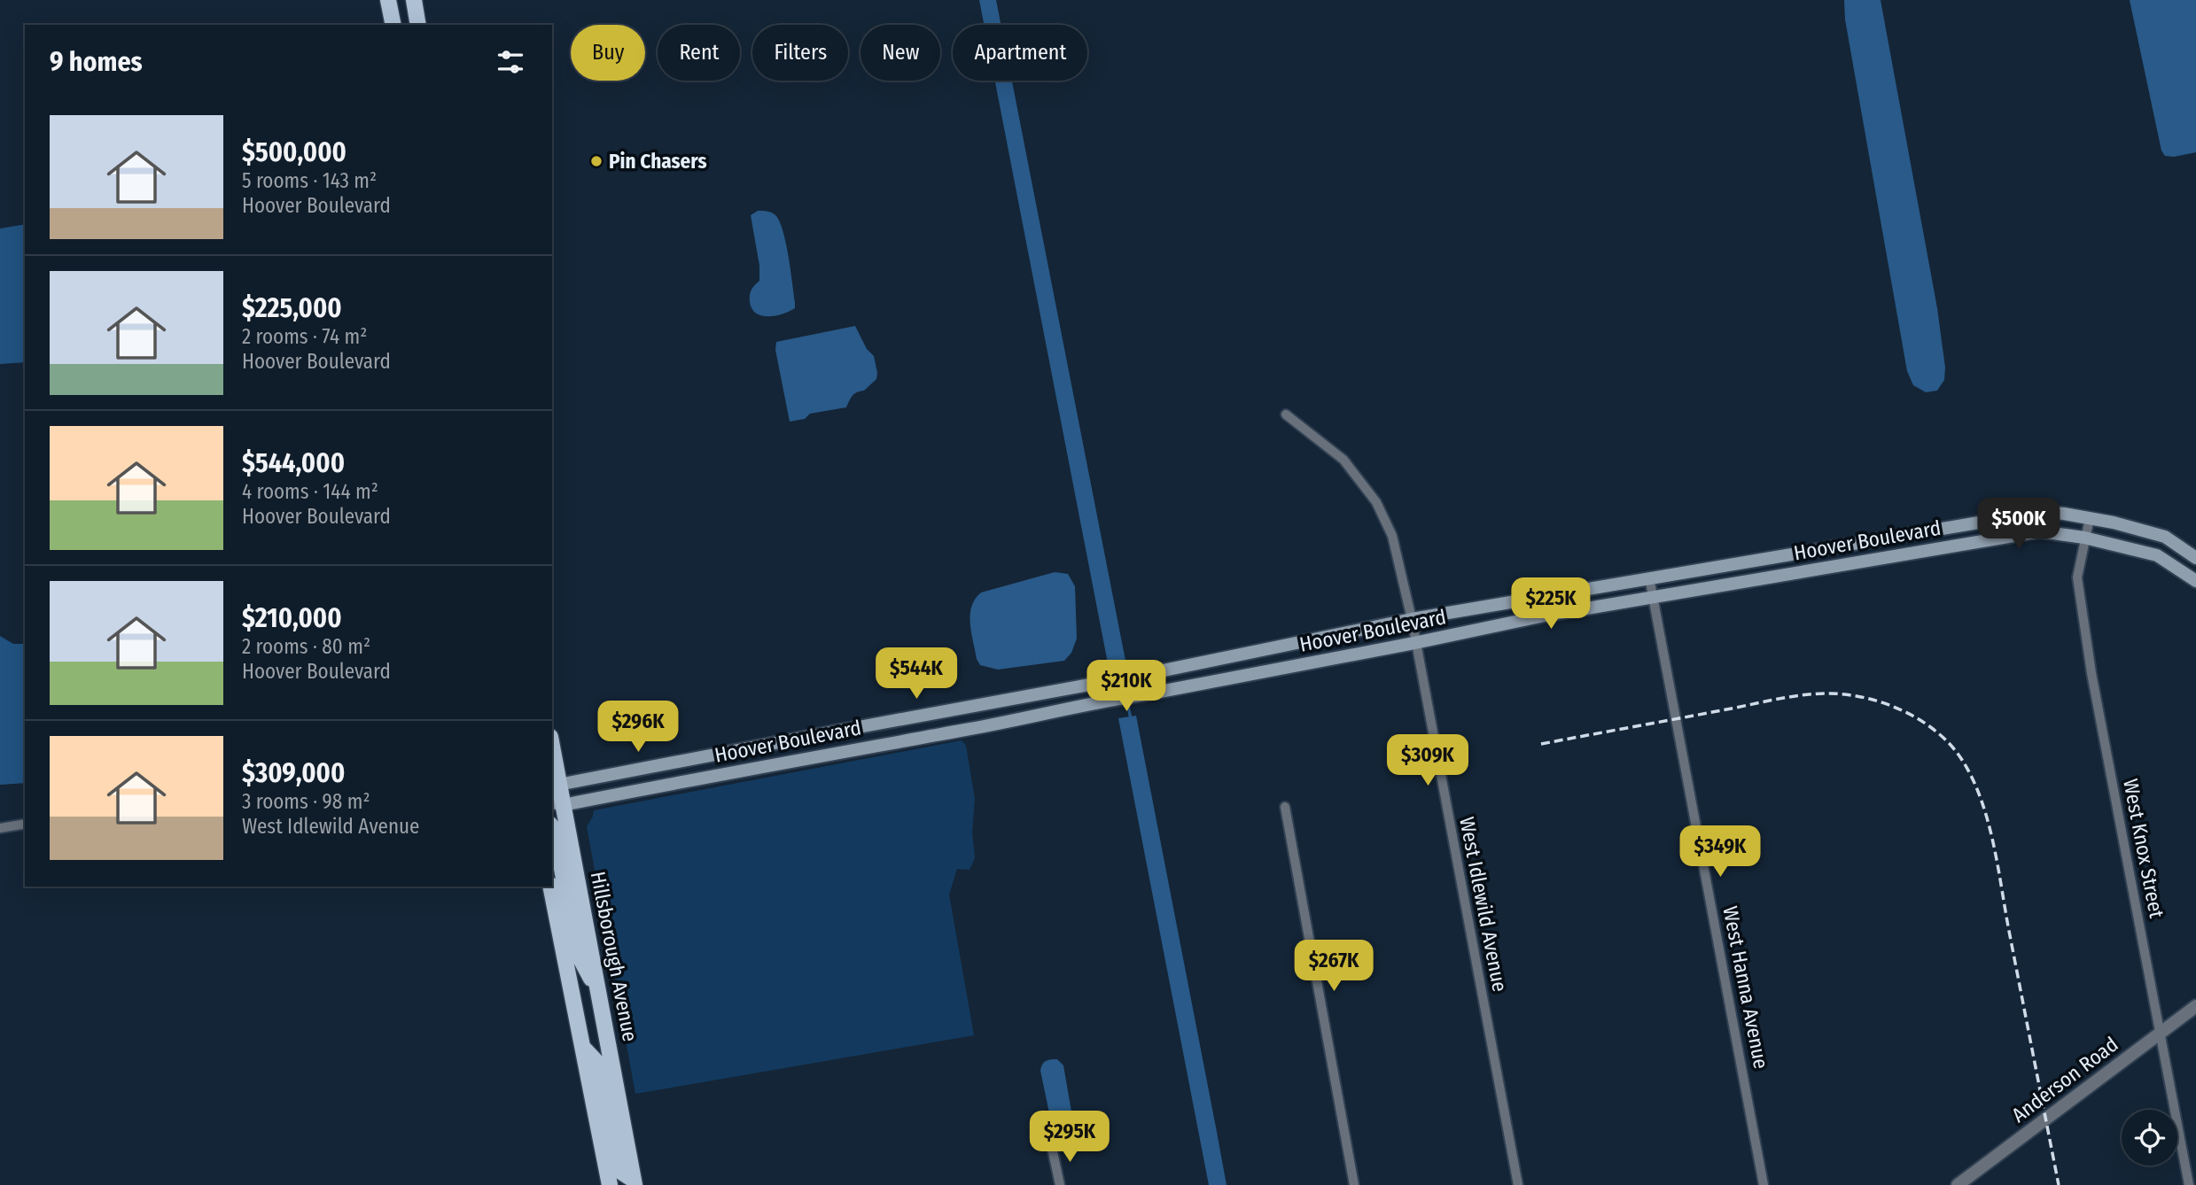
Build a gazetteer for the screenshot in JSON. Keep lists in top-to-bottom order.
{
  "streets": {
    "main road": ["Hoover Boulevard", "Hillsborough Avenue"],
    "street": [
      "West Knox Street",
      "West Idlewild Avenue",
      "West Hanna Avenue",
      "Anderson Road"
    ]
  },
  "crossings": [
    ["Hoover Boulevard", "West Knox Street"],
    ["Hoover Boulevard", "West Idlewild Avenue"],
    ["Hoover Boulevard", "Hillsborough Avenue"],
    ["Hoover Boulevard", "West Hanna Avenue"],
    ["West Knox Street", "Anderson Road"]
  ],
  "places": ["Pin Chasers"],
  "page": {
    "chip": [
      "Buy",
      "Rent",
      "Filters",
      "New",
      "Apartment"
    ],
    "heading": "9 homes",
    "list": [
      {
        "name": "$500,000",
        "note": "5 rooms · 143 m² · Hoover Boulevard"
      },
      {
        "name": "$225,000",
        "note": "2 rooms · 74 m² · Hoover Boulevard"
      },
      {
        "name": "$544,000",
        "note": "4 rooms · 144 m² · Hoover Boulevard"
      },
      {
        "name": "$210,000",
        "note": "2 rooms · 80 m² · Hoover Boulevard"
      },
      {
        "name": "$309,000",
        "note": "3 rooms · 98 m² · West Idlewild Avenue"
      }
    ],
    "price": [
      "$500K",
      "$225K",
      "$544K",
      "$210K",
      "$296K",
      "$309K",
      "$349K",
      "$267K",
      "$295K"
    ]
  }
}
